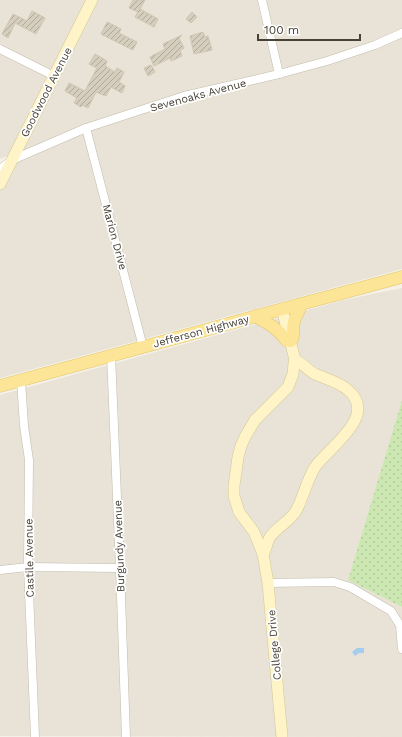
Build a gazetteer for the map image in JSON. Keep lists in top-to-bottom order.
{
  "streets": {
    "main road": ["Jefferson Highway"],
    "street": [
      "Goodwood Avenue",
      "Sevenoaks Avenue",
      "Marion Drive",
      "Burgundy Avenue",
      "Castile Avenue",
      "College Drive"
    ]
  },
  "crossings": [
    ["Goodwood Avenue", "Sevenoaks Avenue"],
    ["Sevenoaks Avenue", "Marion Drive"],
    ["Marion Drive", "Jefferson Highway"],
    ["Jefferson Highway", "Burgundy Avenue"],
    ["Jefferson Highway", "Castile Avenue"],
    ["Jefferson Highway", "College Drive"]
  ],
  "scale_bar": "100 m"
}
